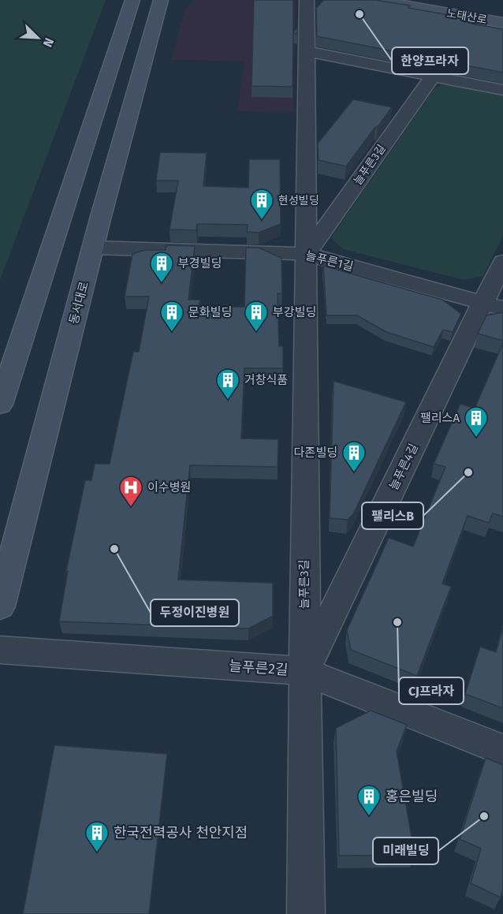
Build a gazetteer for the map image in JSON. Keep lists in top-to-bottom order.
{
  "streets": {
    "main road": ["노태산로", "동서대로"],
    "street": [
      "늘푸른3길",
      "늘푸른1길",
      "늘푸른4길",
      "늘푸른2길"
    ]
  },
  "crossings": [
    ["늘푸른3길", "늘푸른1길"],
    ["늘푸른3길", "늘푸른4길"],
    ["늘푸른3길", "늘푸른2길"],
    ["늘푸른1길", "동서대로"],
    ["늘푸른1길", "늘푸른4길"],
    ["늘푸른4길", "늘푸른2길"]
  ],
  "places": {
    "other": [
      "한양프라자",
      "팰리스B",
      "두정이진병원",
      "CJ프라자",
      "미래빌딩"
    ],
    "building": [
      "현성빌딩",
      "부경빌딩",
      "문화빌딩",
      "부강빌딩",
      "거창식품",
      "팰리스A",
      "다존빌딩",
      "홍은빌딩",
      "한국전력공사 천안지점"
    ],
    "hospital": ["이수병원"]
  },
  "north": "bottom right"
}
